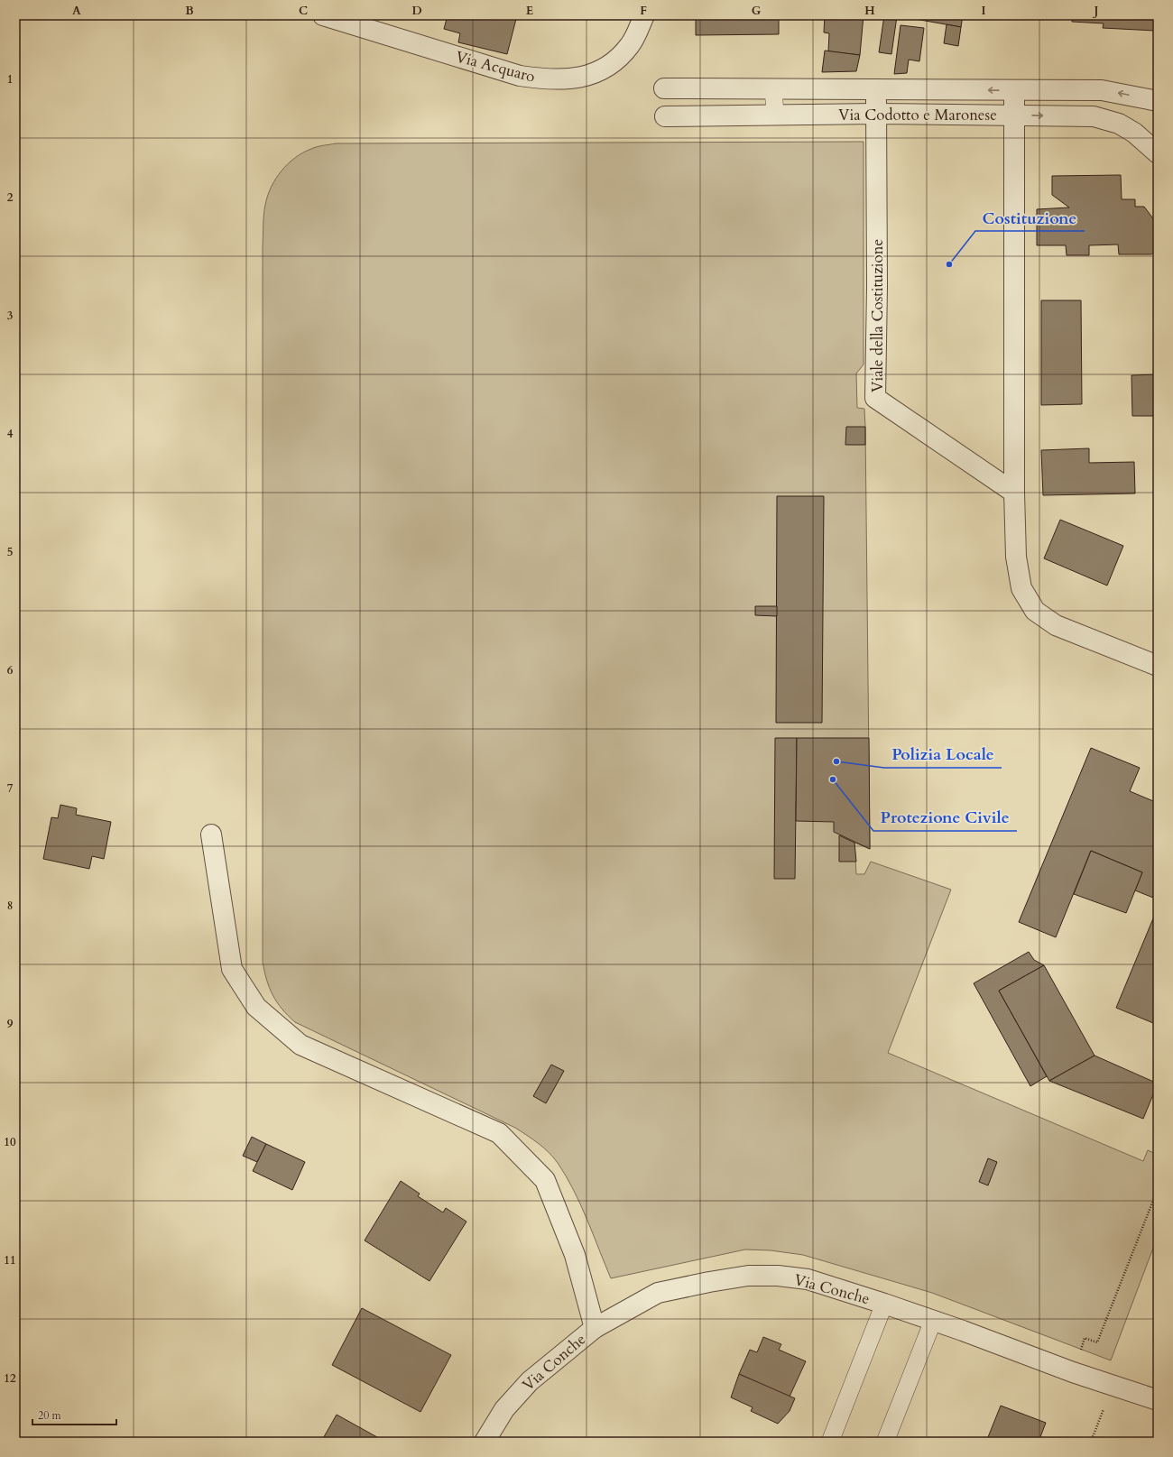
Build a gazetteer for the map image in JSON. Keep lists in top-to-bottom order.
{
  "streets": {
    "street": [
      "Via Acquaro",
      "Via Codotto e Maronese",
      "Viale della Costituzione",
      "Via Conche"
    ]
  },
  "crossings": [
    ["Via Codotto e Maronese", "Viale della Costituzione"]
  ],
  "places": ["Costituzione", "Polizia Locale", "Protezione Civile"],
  "scale_bar": "20 m",
  "grid": {
    "columns": [
      "A",
      "B",
      "C",
      "D",
      "E",
      "F",
      "G",
      "H",
      "I",
      "J"
    ],
    "rows": [
      "1",
      "2",
      "3",
      "4",
      "5",
      "6",
      "7",
      "8",
      "9",
      "10",
      "11",
      "12"
    ]
  }
}
